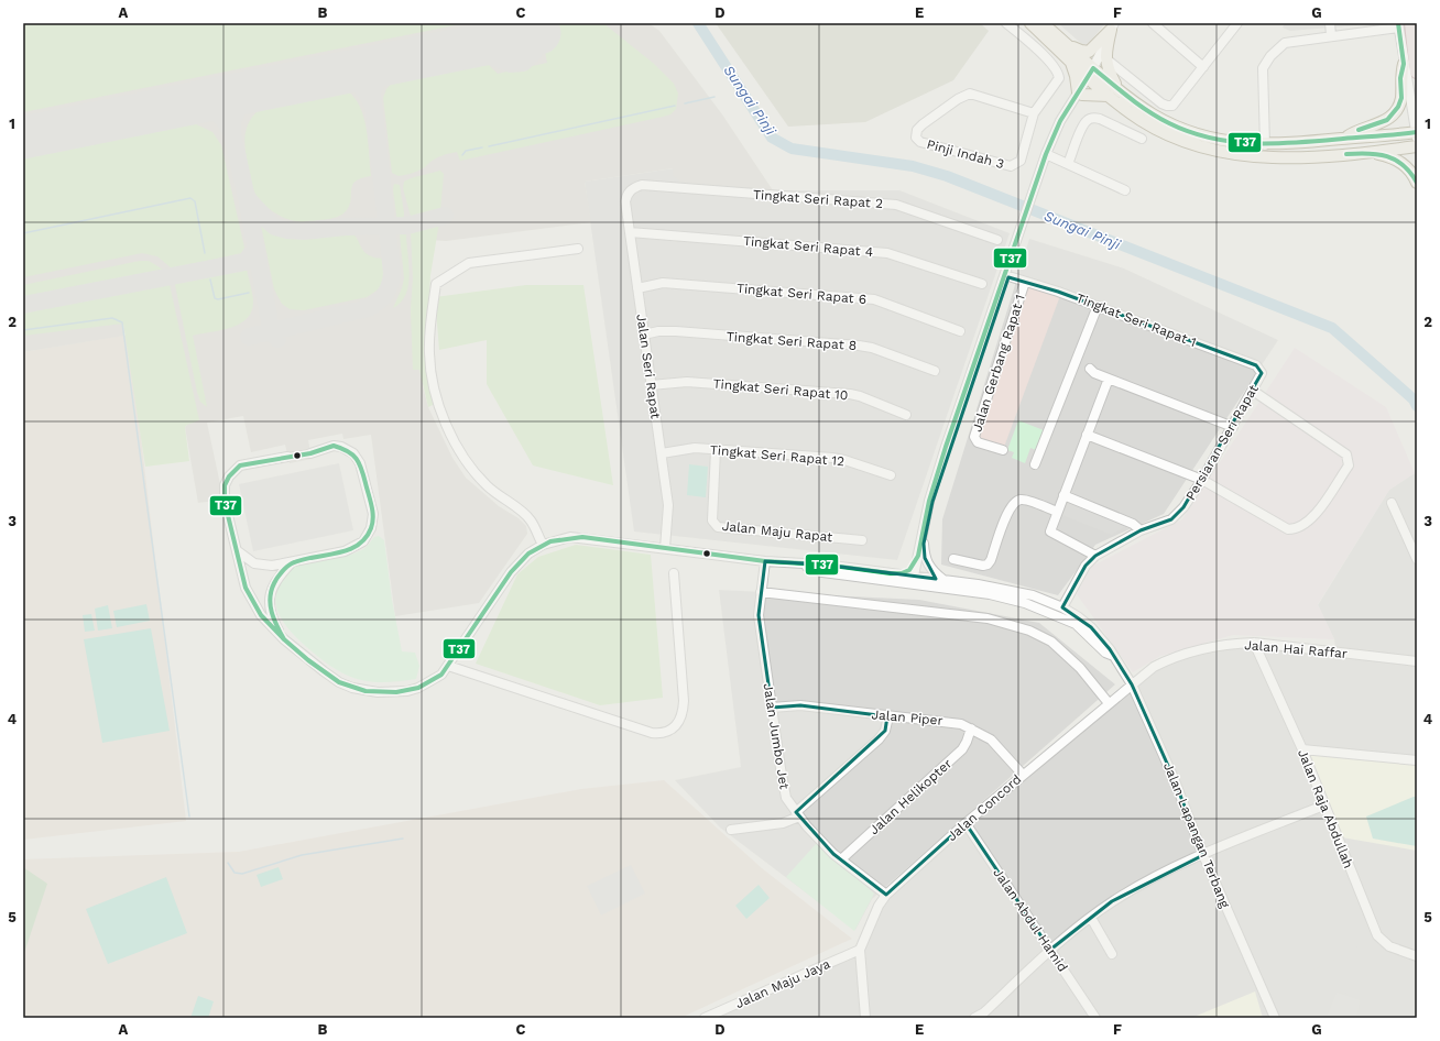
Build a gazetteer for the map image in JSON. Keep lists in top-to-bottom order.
{
  "streets": {
    "street": [
      "Pinji Indah 3",
      "Tingkat Seri Rapat 2",
      "Tingkat Seri Rapat 4",
      "Tingkat Seri Rapat 6",
      "Tingkat Seri Rapat 1",
      "Tingkat Seri Rapat 8",
      "Jalan Gerbang Rapat 1",
      "Jalan Seri Rapat",
      "Tingkat Seri Rapat 10",
      "Persiaran Seri Rapat",
      "Tingkat Seri Rapat 12",
      "Jalan Maju Rapat",
      "Jalan Hai Raffar",
      "Jalan Piper",
      "Jalan Jumbo Jet",
      "Jalan Helikopter",
      "Jalan Concord",
      "Jalan Raja Abdullah",
      "Jalan Lapangan Terbang",
      "Jalan Abdul Hamid",
      "Jalan Maju Jaya"
    ]
  },
  "crossings": [
    ["Tingkat Seri Rapat 2", "Jalan Seri Rapat"],
    ["Tingkat Seri Rapat 4", "Jalan Seri Rapat"],
    ["Tingkat Seri Rapat 6", "Jalan Seri Rapat"],
    ["Tingkat Seri Rapat 1", "Jalan Gerbang Rapat 1"],
    ["Tingkat Seri Rapat 1", "Persiaran Seri Rapat"],
    ["Tingkat Seri Rapat 8", "Jalan Seri Rapat"],
    ["Jalan Seri Rapat", "Tingkat Seri Rapat 10"],
    ["Jalan Seri Rapat", "Tingkat Seri Rapat 12"],
    ["Jalan Seri Rapat", "Jalan Lapangan Terbang"],
    ["Persiaran Seri Rapat", "Jalan Lapangan Terbang"],
    ["Tingkat Seri Rapat 12", "Jalan Maju Rapat"],
    ["Jalan Hai Raffar", "Jalan Concord"],
    ["Jalan Hai Raffar", "Jalan Raja Abdullah"],
    ["Jalan Hai Raffar", "Jalan Lapangan Terbang"],
    ["Jalan Piper", "Jalan Jumbo Jet"],
    ["Jalan Piper", "Jalan Helikopter"],
    ["Jalan Piper", "Jalan Concord"],
    ["Jalan Jumbo Jet", "Jalan Helikopter"],
    ["Jalan Jumbo Jet", "Jalan Concord"],
    ["Jalan Jumbo Jet", "Jalan Lapangan Terbang"],
    ["Jalan Concord", "Jalan Lapangan Terbang"],
    ["Jalan Concord", "Jalan Abdul Hamid"],
    ["Jalan Concord", "Jalan Maju Jaya"]
  ],
  "water": ["Sungai Pinji"],
  "lines": ["transit line T37"],
  "grid": {
    "columns": [
      "A",
      "B",
      "C",
      "D",
      "E",
      "F",
      "G"
    ],
    "rows": [
      "1",
      "2",
      "3",
      "4",
      "5"
    ]
  }
}
